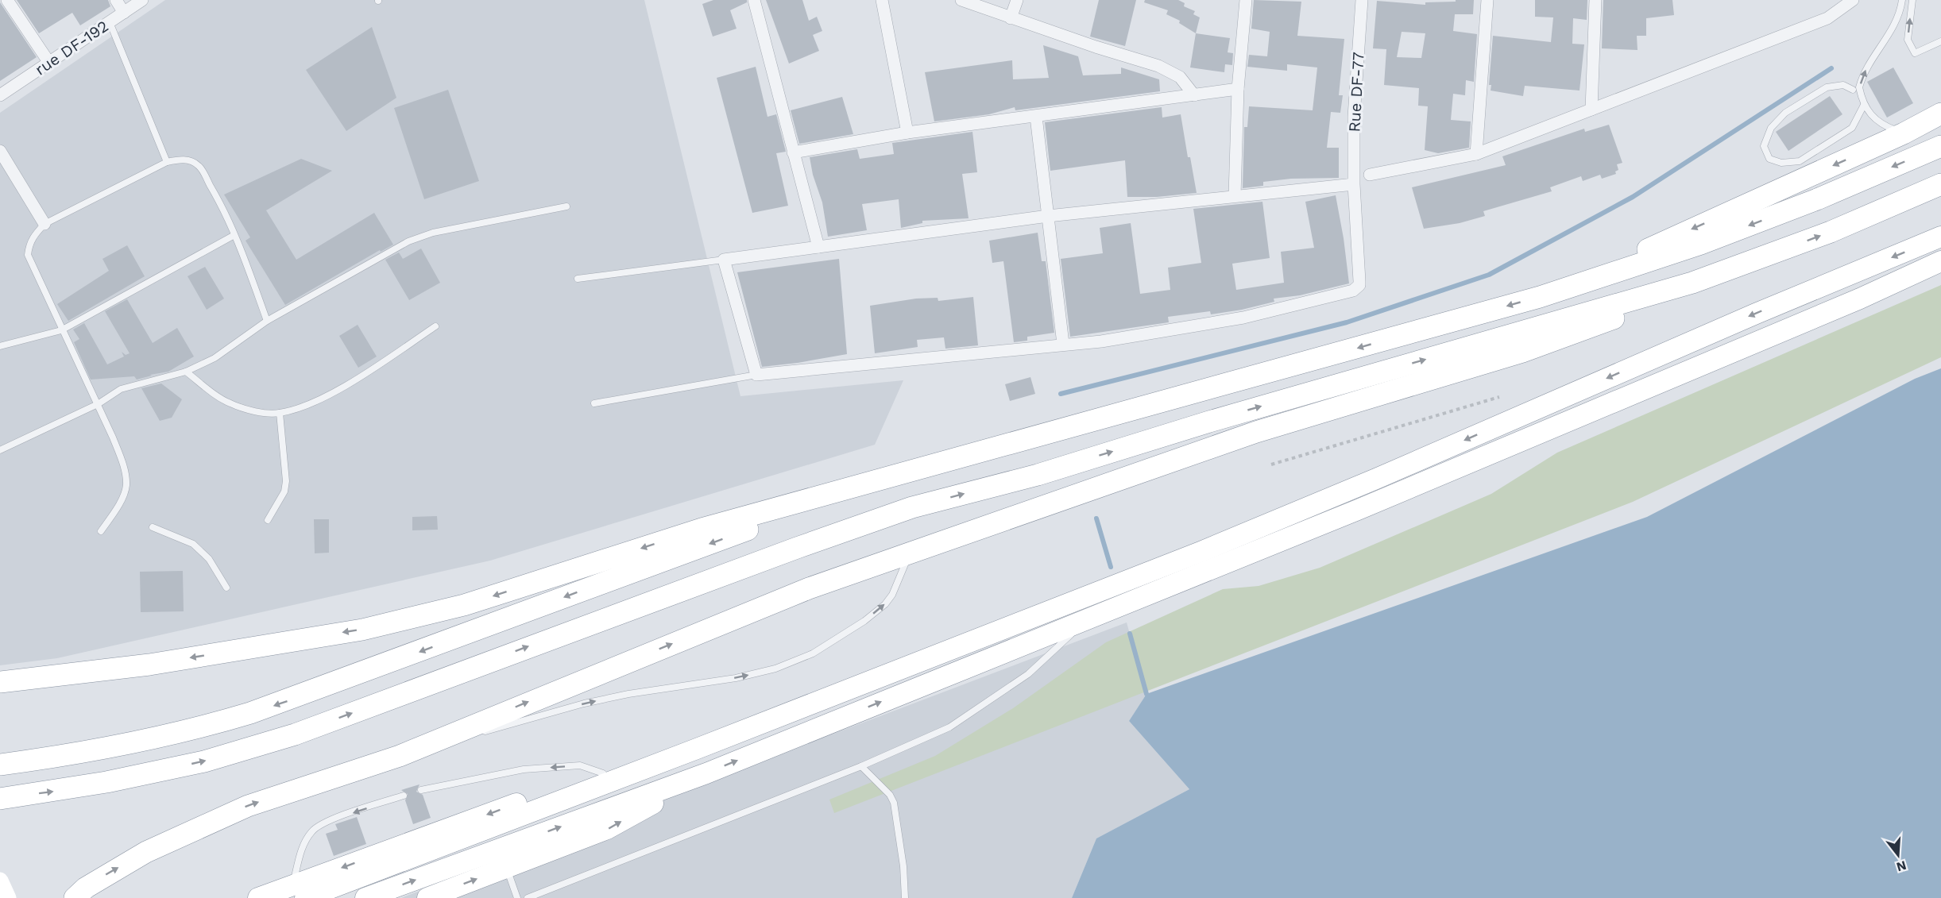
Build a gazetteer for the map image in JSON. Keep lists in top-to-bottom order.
{
  "streets": {
    "street": ["rue DF-192", "Rue DF-77"]
  },
  "north": "bottom"
}
